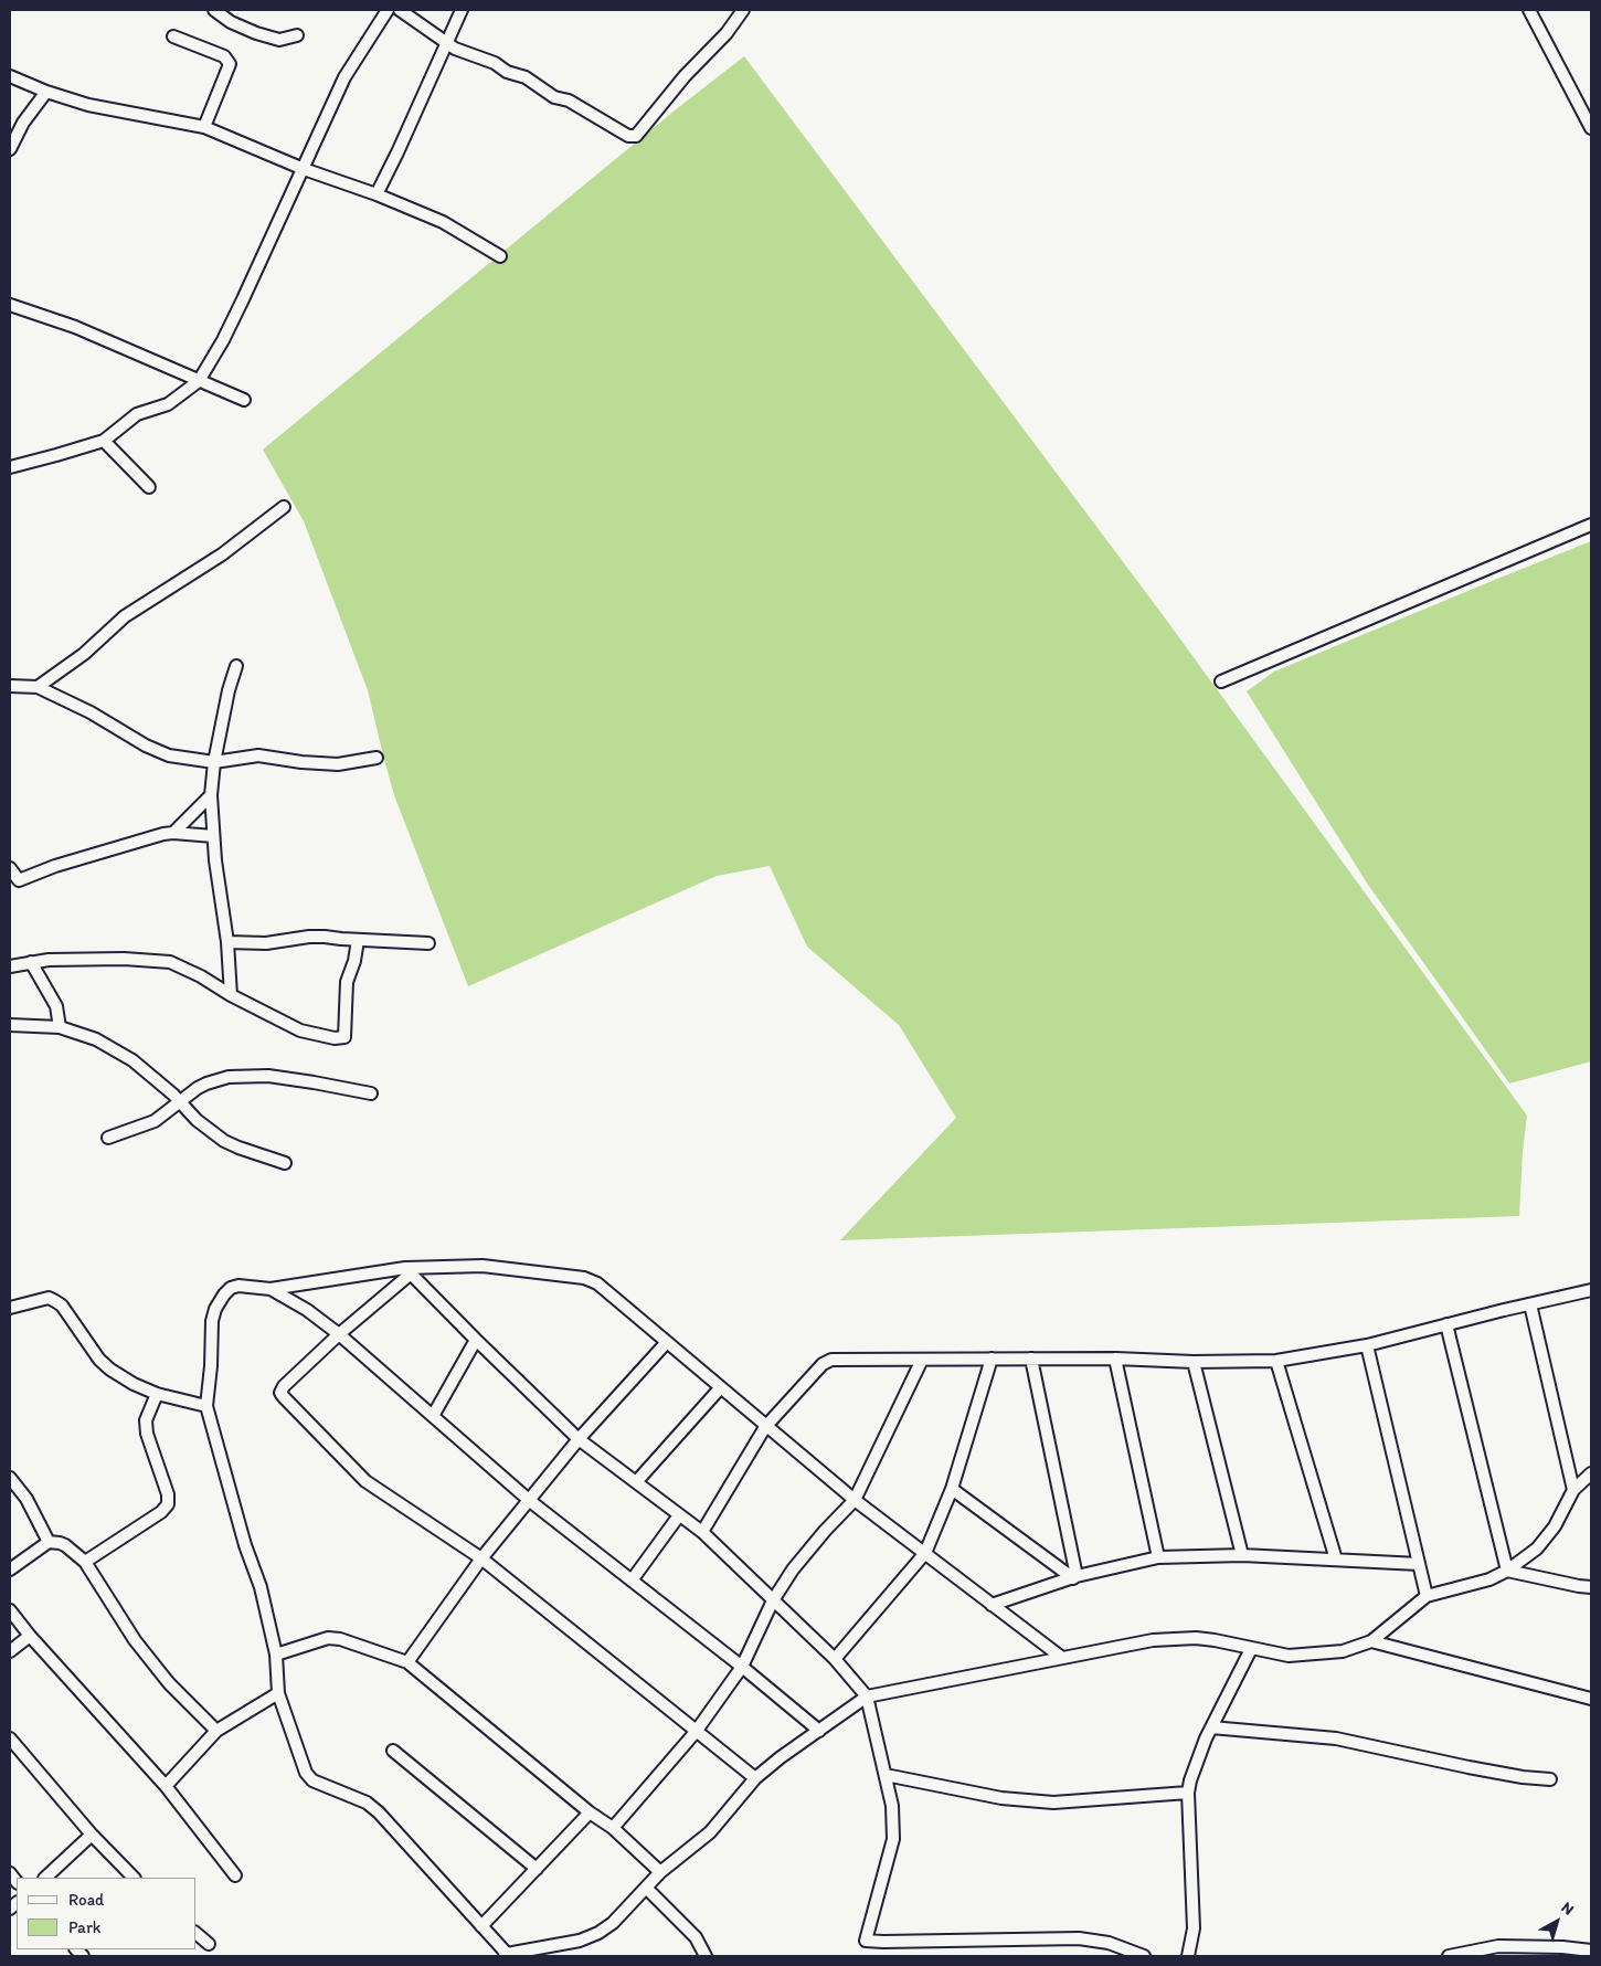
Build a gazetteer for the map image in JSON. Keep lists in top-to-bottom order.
{
  "legend": ["Road", "Park"],
  "north": "top right"
}
